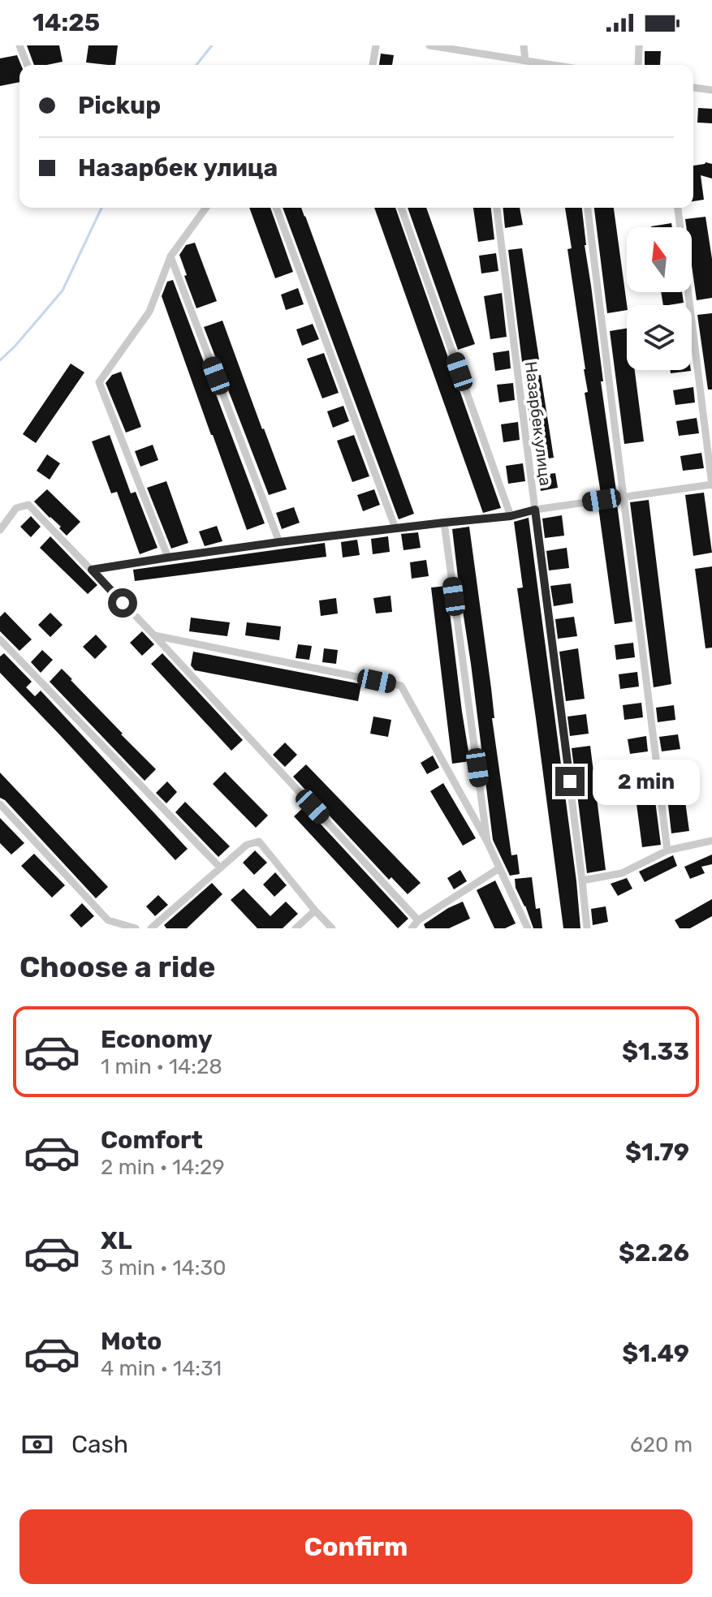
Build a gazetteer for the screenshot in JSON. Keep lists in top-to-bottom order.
{
  "streets": {
    "street": ["Назарбек улица"]
  },
  "north": "top",
  "page": {
    "status": "14:25",
    "banner": ["Pickup", "Назарбек улица"],
    "bubble": "2 min",
    "heading": "Choose a ride",
    "list": [
      {
        "name": "Economy",
        "note": "1 min · 14:28",
        "value": "$1.33"
      },
      {
        "name": "Comfort",
        "note": "2 min · 14:29",
        "value": "$1.79"
      },
      {
        "name": "XL",
        "note": "3 min · 14:30",
        "value": "$2.26"
      },
      {
        "name": "Moto",
        "note": "4 min · 14:31",
        "value": "$1.49"
      }
    ],
    "pay": ["Cash", "620 m"],
    "buttons": "Confirm"
  }
}
